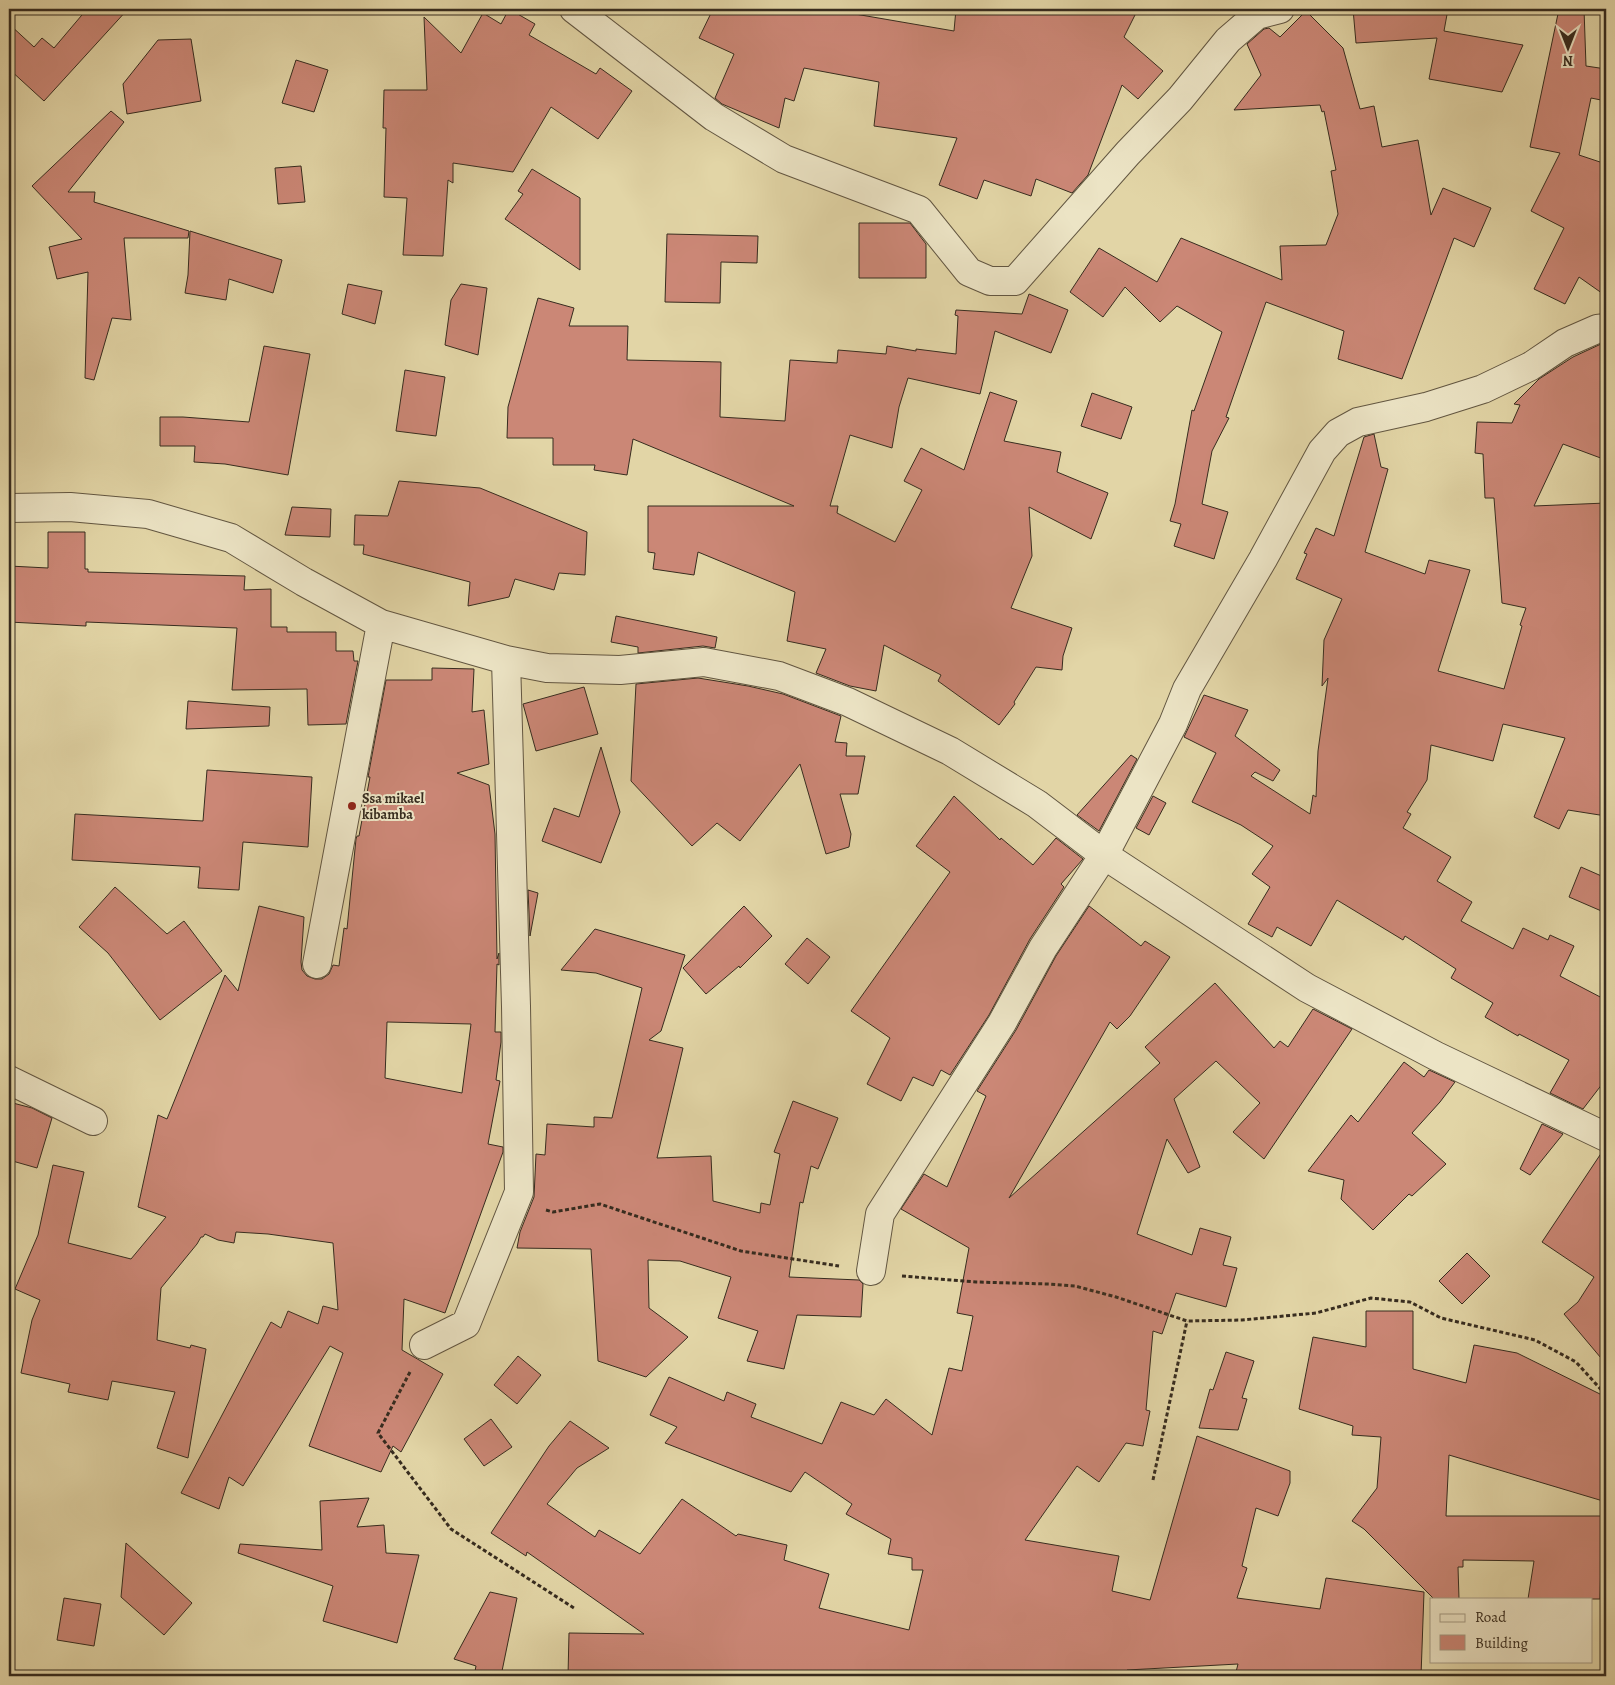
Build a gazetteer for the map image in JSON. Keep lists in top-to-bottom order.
{
  "places": ["Ssa mikael kibamba"],
  "legend": ["Road", "Building"],
  "north": "bottom"
}
